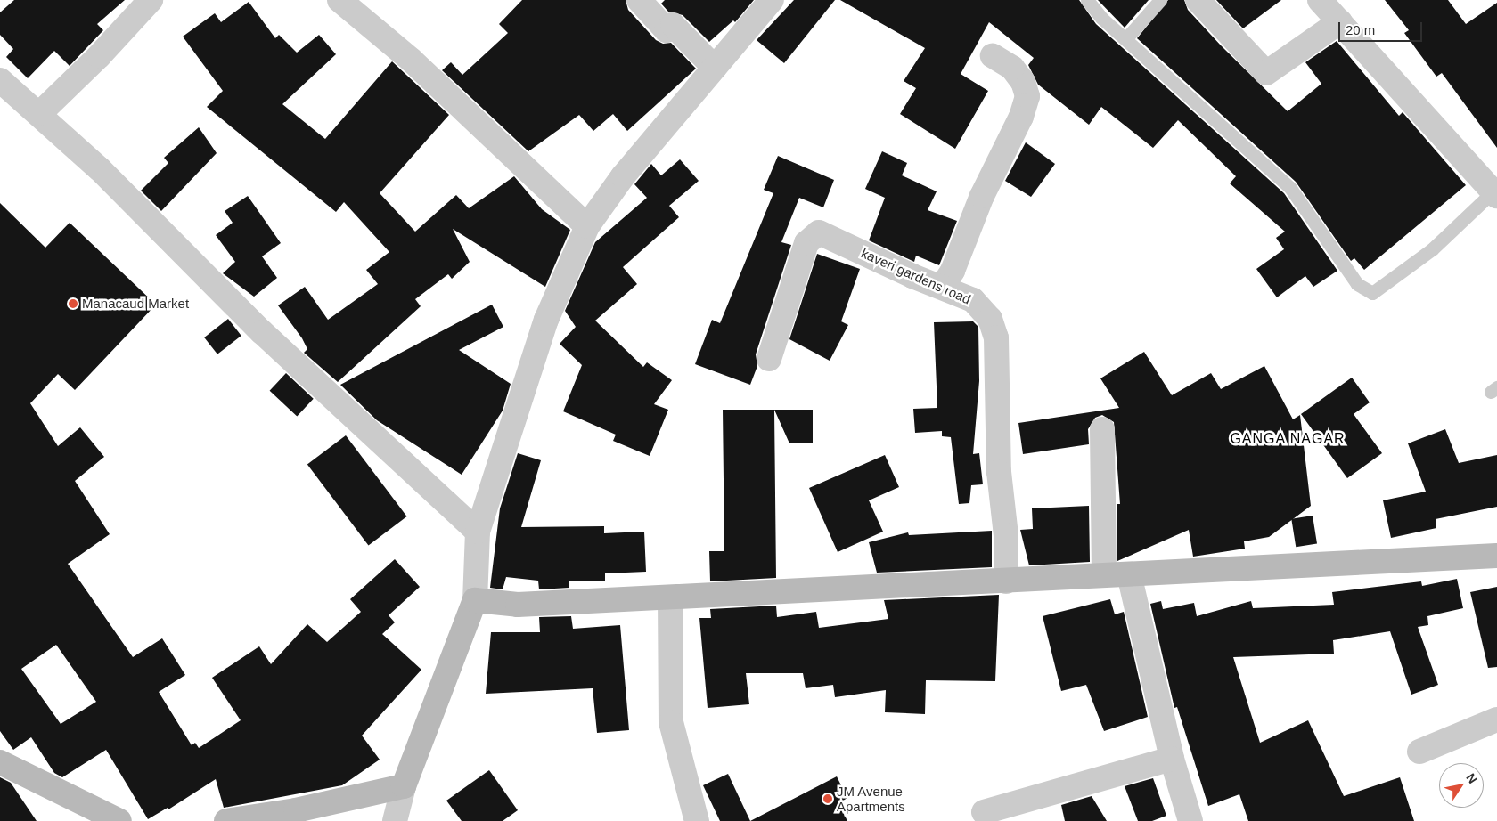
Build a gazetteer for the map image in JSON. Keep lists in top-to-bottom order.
{
  "streets": {
    "street": ["kaveri gardens road"]
  },
  "districts": ["GANGA NAGAR"],
  "places": ["Manacaud Market", "JM Avenue Apartments"],
  "scale_bar": "20 m",
  "north": "top right"
}
